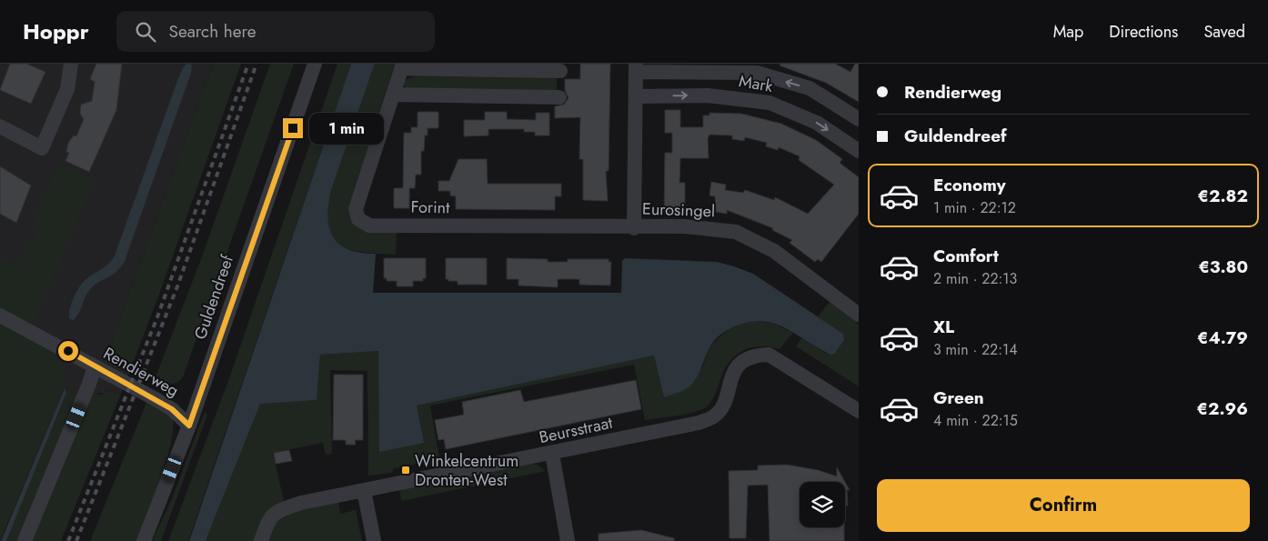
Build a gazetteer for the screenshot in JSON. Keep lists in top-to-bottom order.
{
  "streets": {
    "street": [
      "Mark",
      "Forint",
      "Eurosingel",
      "Guldendreef",
      "Rendierweg",
      "Beursstraat"
    ]
  },
  "crossings": [
    ["Mark", "Eurosingel"],
    ["Forint", "Eurosingel"],
    ["Guldendreef", "Rendierweg"]
  ],
  "places": {
    "transit": ["Winkelcentrum Dronten-West"]
  },
  "page": {
    "header": "Hoppr",
    "search": "Search here",
    "nav": ["Map", "Directions", "Saved"],
    "banner": ["Rendierweg", "Guldendreef"],
    "bubble": "1 min",
    "list": [
      {
        "name": "Economy",
        "note": "1 min · 22:12",
        "value": "€2.82"
      },
      {
        "name": "Comfort",
        "note": "2 min · 22:13",
        "value": "€3.80"
      },
      {
        "name": "XL",
        "note": "3 min · 22:14",
        "value": "€4.79"
      },
      {
        "name": "Green",
        "note": "4 min · 22:15",
        "value": "€2.96"
      }
    ],
    "buttons": "Confirm"
  }
}
